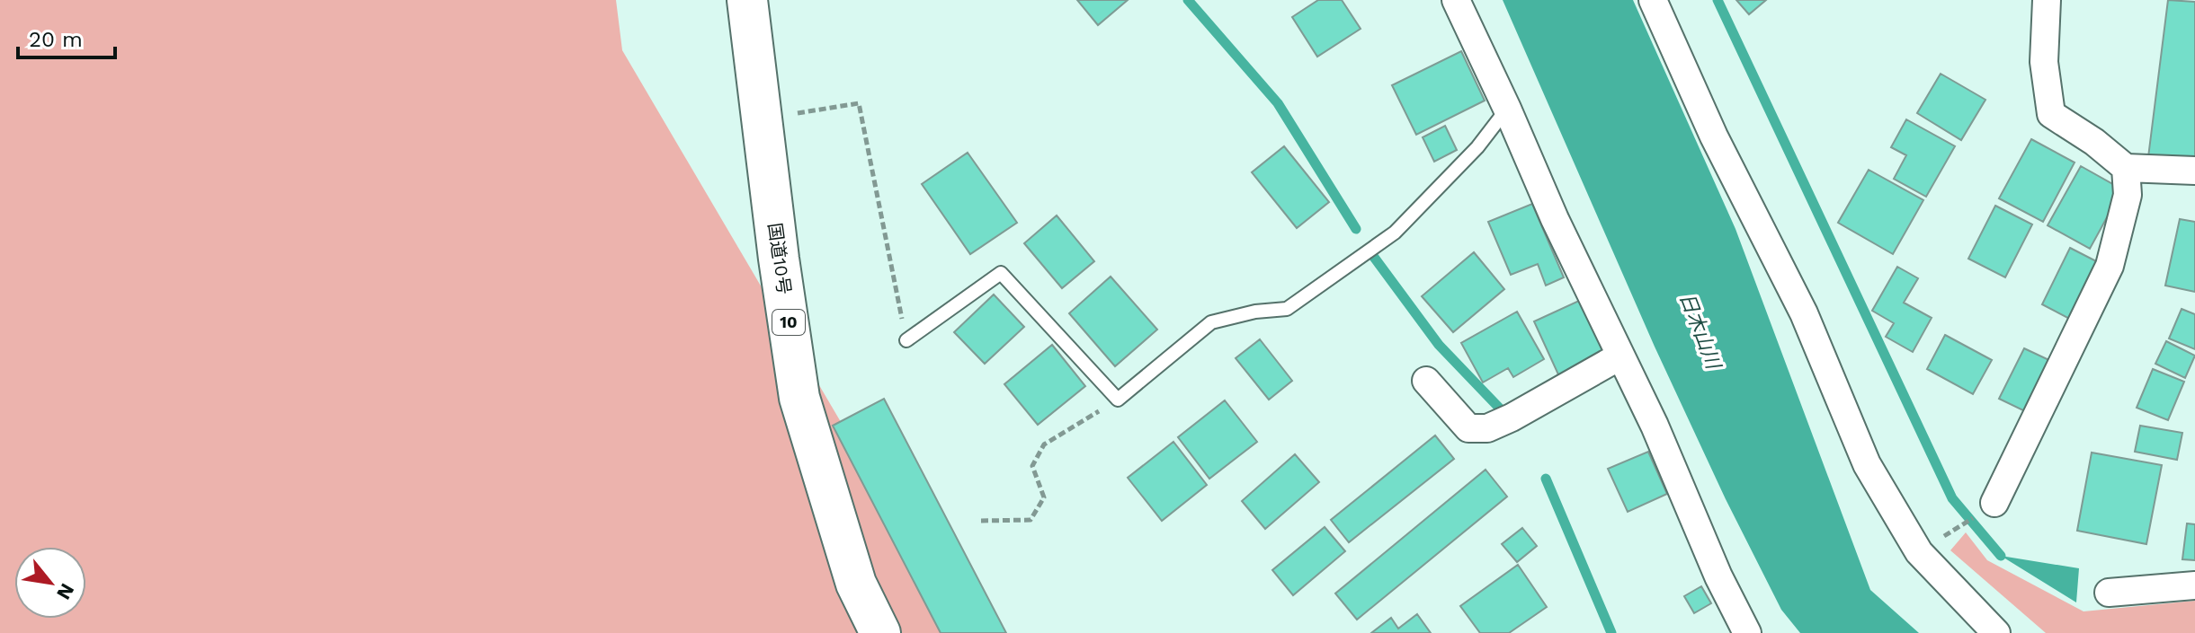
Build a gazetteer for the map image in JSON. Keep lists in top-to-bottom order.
{
  "streets": {
    "highway": ["国道10号", "10"]
  },
  "water": ["日木山川"],
  "scale_bar": "20 m",
  "north": "bottom right"
}
